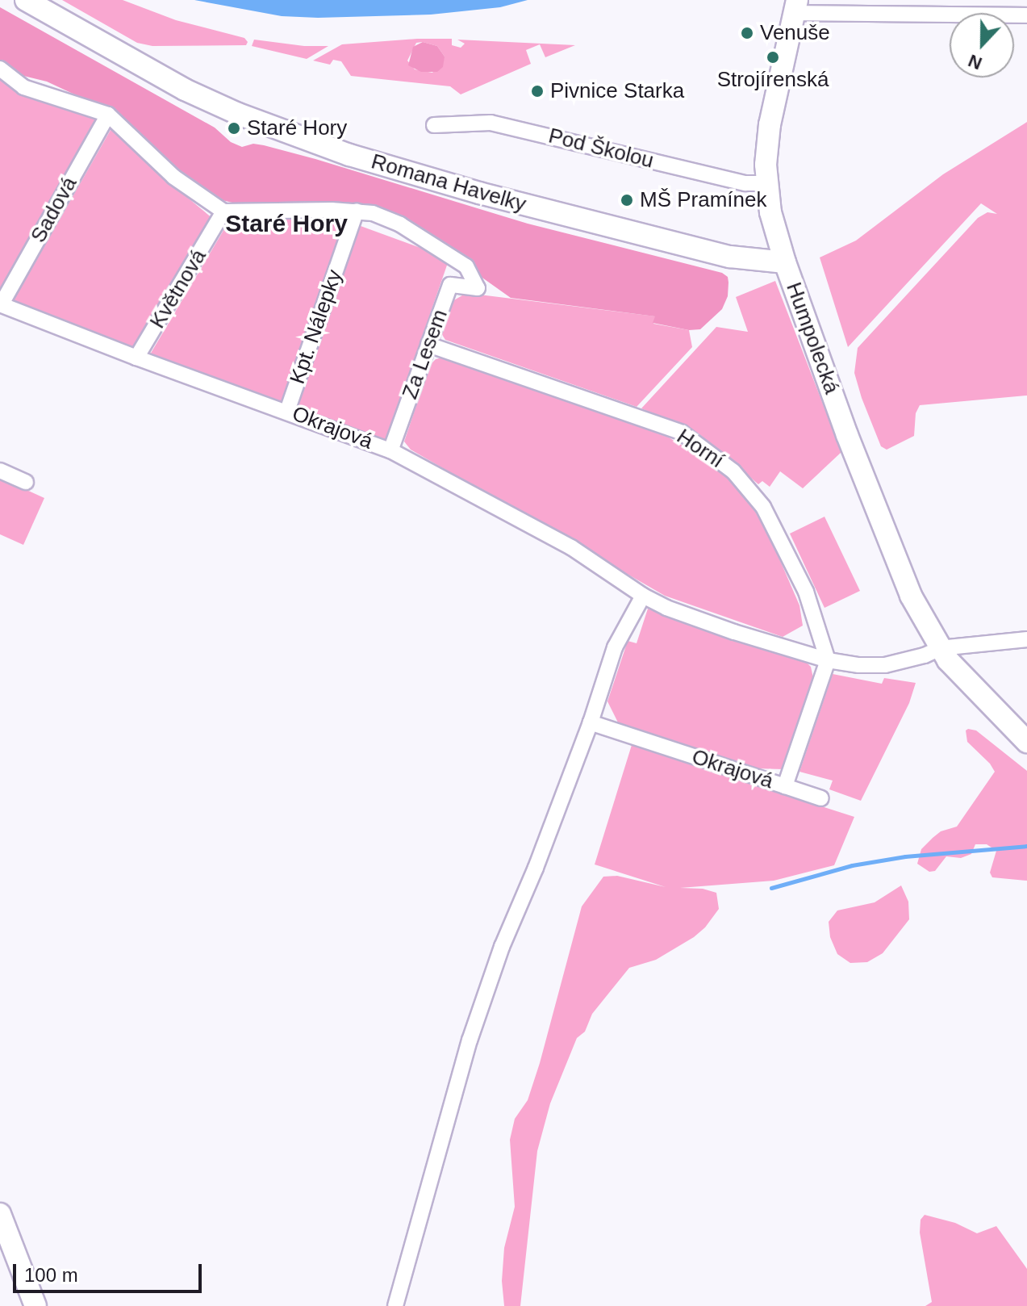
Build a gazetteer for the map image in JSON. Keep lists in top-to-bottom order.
{
  "streets": {
    "street": [
      "Pod Školou",
      "Romana Havelky",
      "Sadová",
      "Květnová",
      "Kpt. Nálepky",
      "Humpolecká",
      "Za Lesem",
      "Okrajová",
      "Horní"
    ]
  },
  "crossings": [
    ["Pod Školou", "Humpolecká"],
    ["Romana Havelky", "Humpolecká"],
    ["Sadová", "Okrajová"],
    ["Květnová", "Okrajová"],
    ["Kpt. Nálepky", "Za Lesem"],
    ["Kpt. Nálepky", "Okrajová"],
    ["Humpolecká", "Okrajová"],
    ["Za Lesem", "Okrajová"],
    ["Za Lesem", "Horní"],
    ["Okrajová", "Horní"]
  ],
  "districts": ["Staré Hory"],
  "places": [
    "Venuše",
    "Strojírenská",
    "Pivnice Starka",
    "Staré Hory",
    "MŠ Pramínek"
  ],
  "scale_bar": "100 m",
  "north": "bottom"
}
